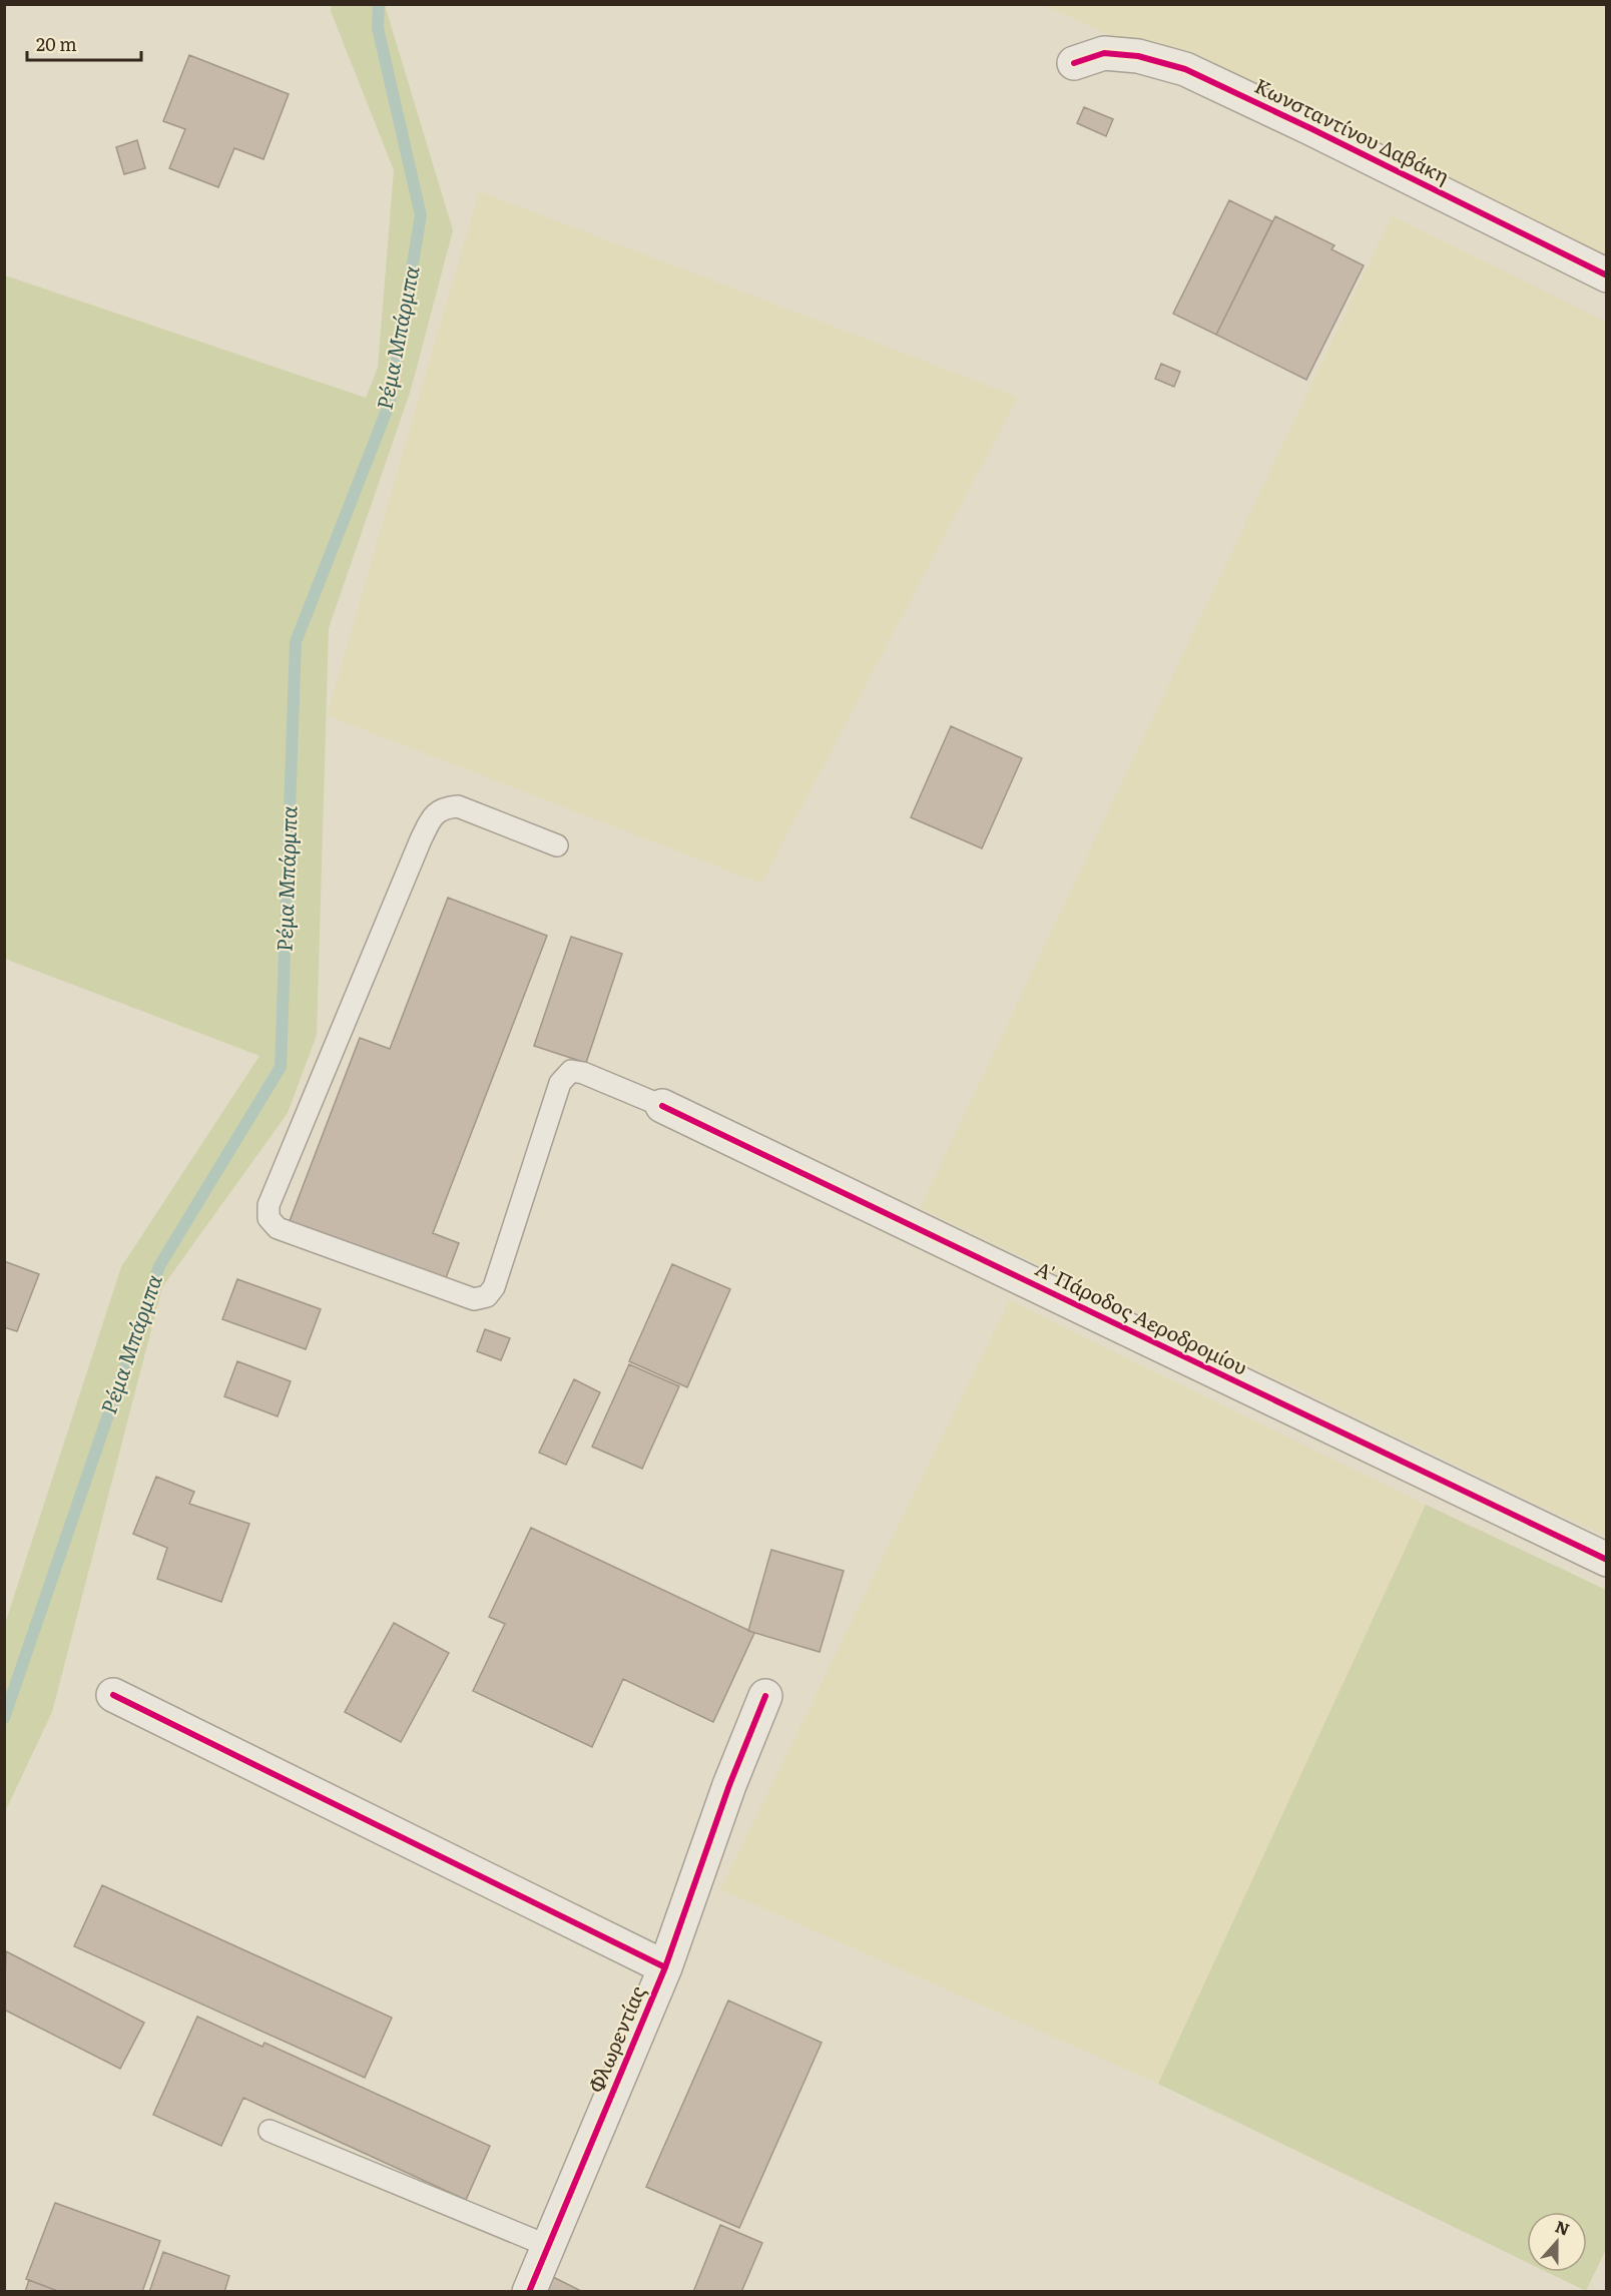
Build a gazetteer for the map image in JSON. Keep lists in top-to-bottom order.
{
  "streets": {
    "street": ["Κωνσταντίνου Δαβάκη", "Α' Πάροδος Αεροδρομίου", "Φλωρεντίας"]
  },
  "water": ["Ρέμα Μπάρμπα"],
  "scale_bar": "20 m",
  "north": "top"
}
